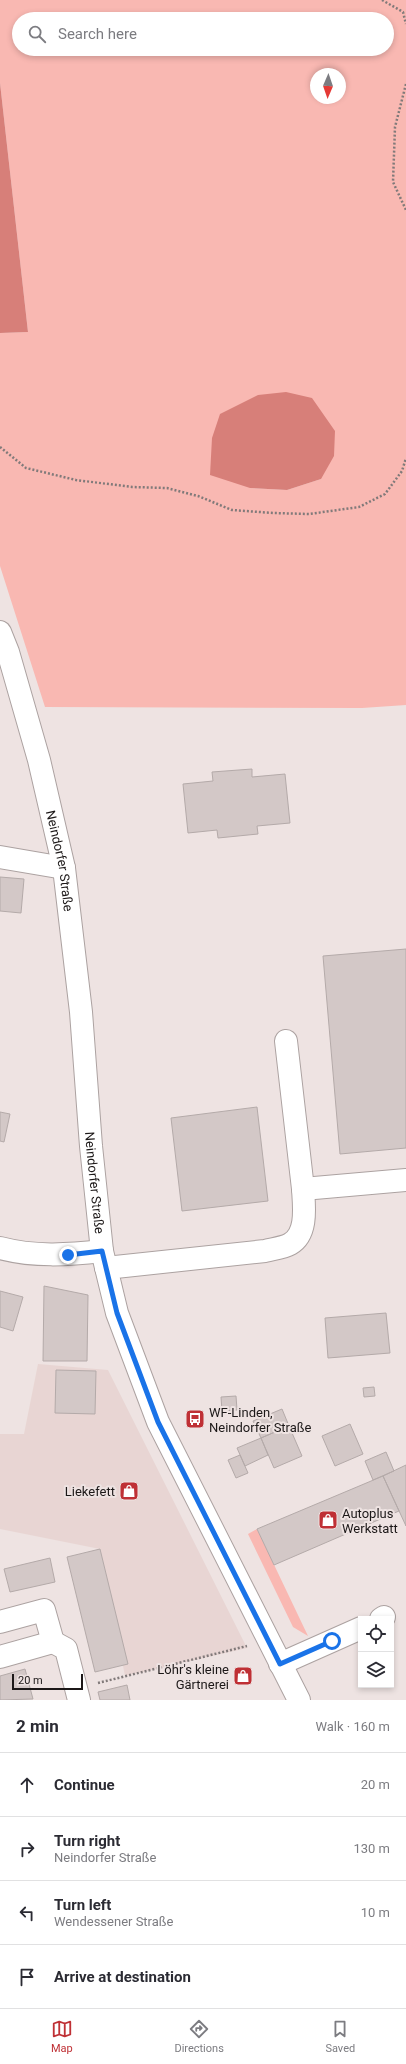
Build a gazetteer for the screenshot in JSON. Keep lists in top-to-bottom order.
{
  "streets": {
    "street": ["Neindorfer Straße"]
  },
  "places": {
    "bus stop": ["WF-Linden, Neindorfer Straße"],
    "shop": ["Liekefett", "Autoplus Werkstatt", "Löhr's kleine Gärtnerei"]
  },
  "scale_bar": "20 m",
  "north": "bottom",
  "page": {
    "search": "Search here",
    "scale": "20 m",
    "heading": ["2 min", "Walk · 160 m"],
    "list": [
      ["Continue", "20 m"],
      ["Turn right", "Neindorfer Straße", "130 m"],
      ["Turn left", "Wendessener Straße", "10 m"],
      "Arrive at destination"
    ],
    "nav": ["Map", "Directions", "Saved"]
  }
}
